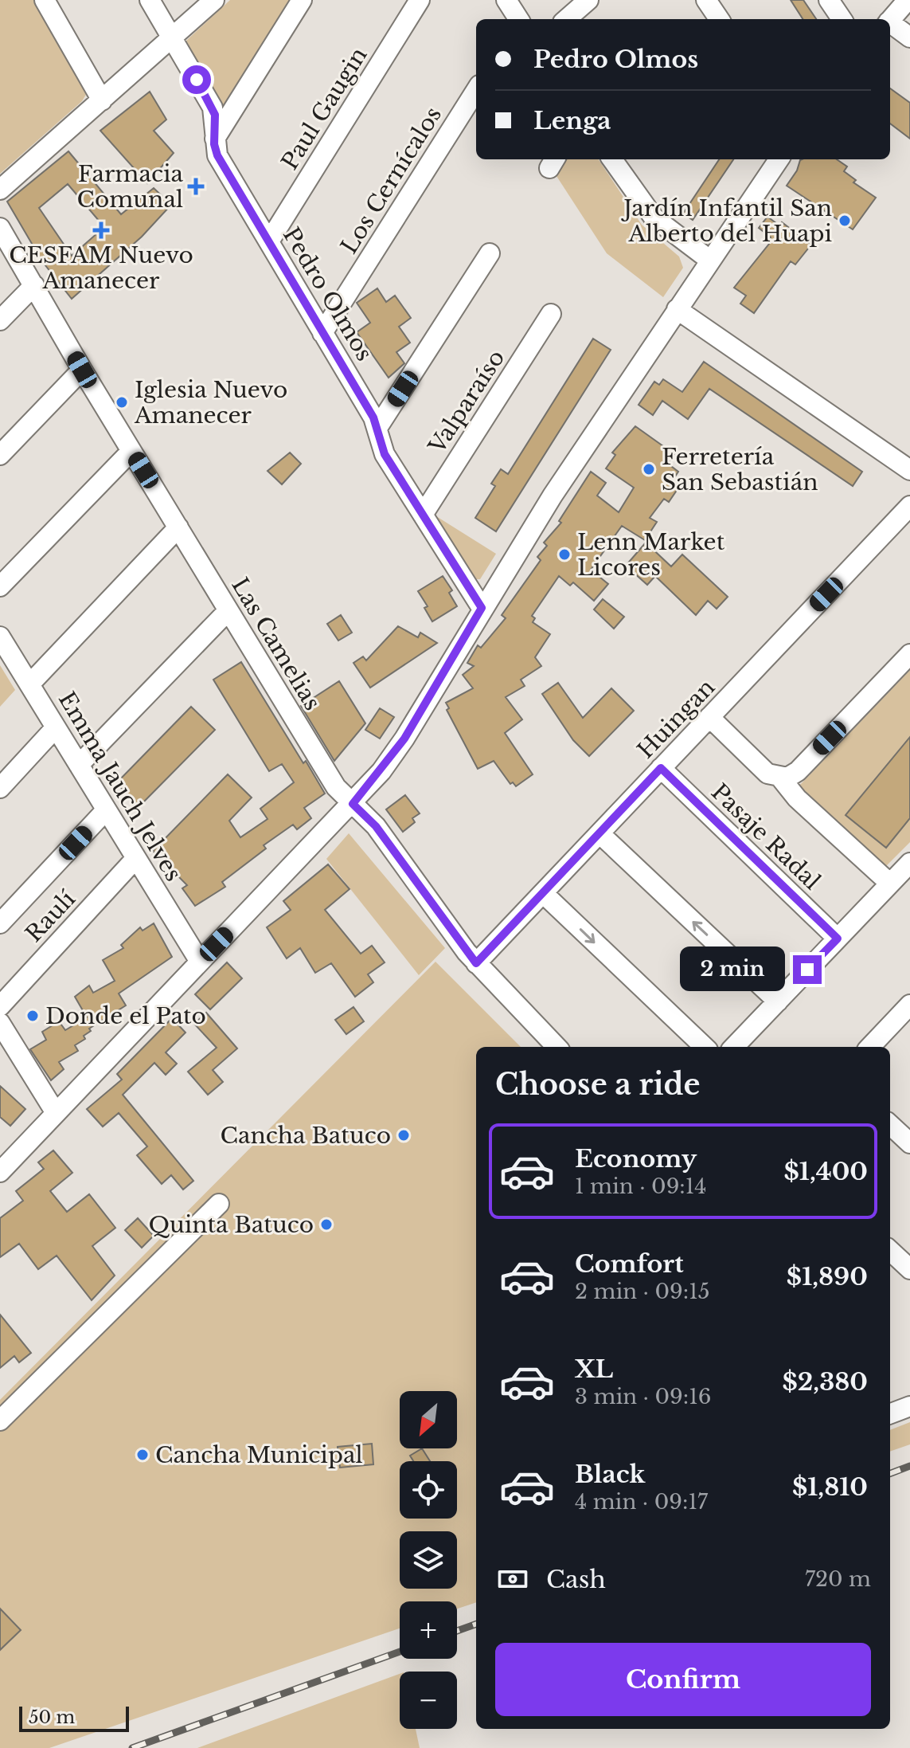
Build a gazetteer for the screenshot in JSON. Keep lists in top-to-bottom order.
{
  "streets": {
    "street": [
      "Paul Gaugin",
      "Los Cernícalos",
      "Pedro Olmos",
      "Valparaíso",
      "Las Camelias",
      "Huingan",
      "Emma Jauch Jelves",
      "Pasaje Radal",
      "Raulí"
    ]
  },
  "crossings": [
    ["Paul Gaugin", "Pedro Olmos"],
    ["Los Cernícalos", "Pedro Olmos"],
    ["Pedro Olmos", "Valparaíso"],
    ["Las Camelias", "Huingan"],
    ["Huingan", "Pasaje Radal"],
    ["Emma Jauch Jelves", "Raulí"]
  ],
  "places": {
    "health": ["Farmacia Comunal", "CESFAM Nuevo Amanecer"],
    "other": [
      "Jardín Infantil San Alberto del Huapi",
      "Iglesia Nuevo Amanecer",
      "Ferretería San Sebastián",
      "Lenn Market Licores",
      "Donde el Pato",
      "Cancha Batuco",
      "Quinta Batuco",
      "Cancha Municipal"
    ]
  },
  "scale_bar": "50 m",
  "north": "bottom left",
  "page": {
    "banner": ["Pedro Olmos", "Lenga"],
    "bubble": "2 min",
    "heading": "Choose a ride",
    "list": [
      {
        "name": "Economy",
        "note": "1 min · 09:14",
        "value": "$1,400"
      },
      {
        "name": "Comfort",
        "note": "2 min · 09:15",
        "value": "$1,890"
      },
      {
        "name": "XL",
        "note": "3 min · 09:16",
        "value": "$2,380"
      },
      {
        "name": "Black",
        "note": "4 min · 09:17",
        "value": "$1,810"
      }
    ],
    "map_buttons": ["+", "−"],
    "pay": ["Cash", "720 m"],
    "buttons": "Confirm",
    "scale": "50 m"
  }
}
